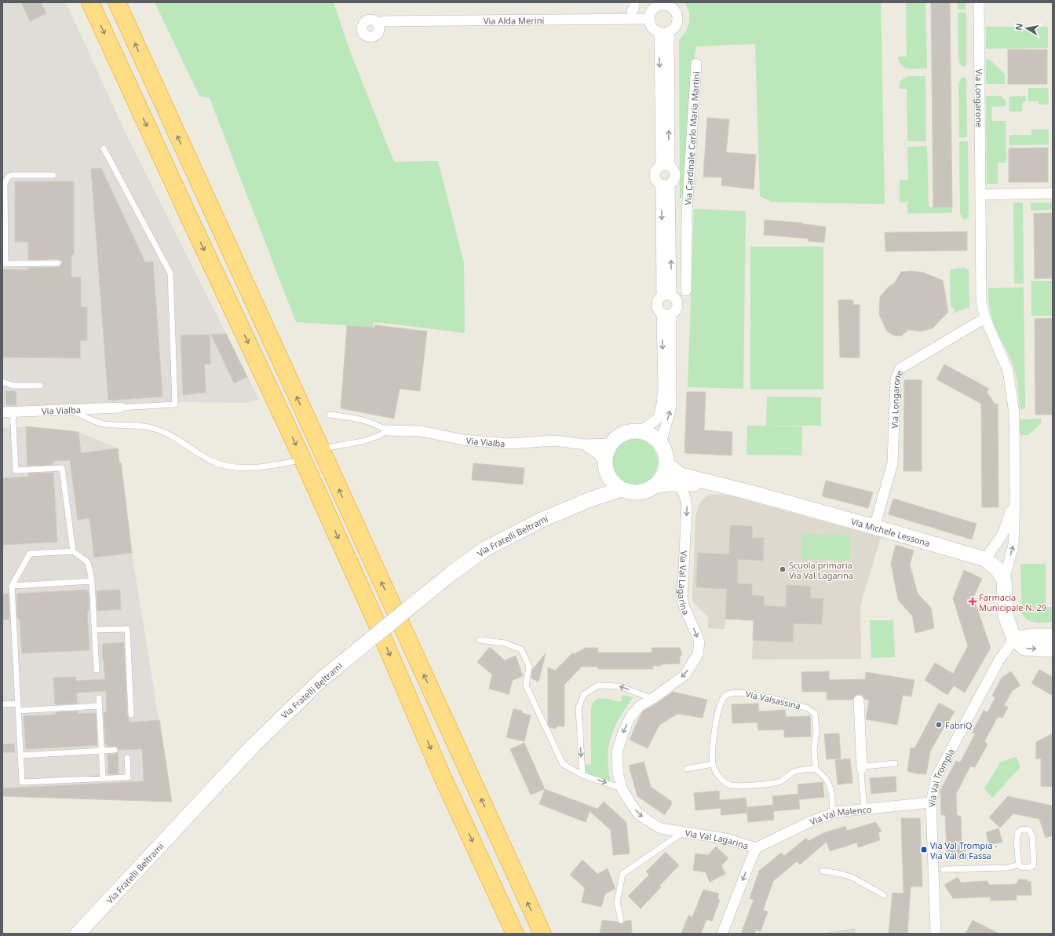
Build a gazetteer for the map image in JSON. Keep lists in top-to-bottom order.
{
  "streets": {
    "street": [
      "Via Alda Merini",
      "Via Longarone",
      "Via Cardinale Carlo Maria Martini",
      "Via Vialba",
      "Via Michele Lessona",
      "Via Fratelli Beltrami",
      "Via Val Lagarina",
      "Via Val Trompia",
      "Via Val Malenco"
    ],
    "lane": ["Via Valsassina"]
  },
  "crossings": [
    ["Via Alda Merini", "Via Cardinale Carlo Maria Martini"],
    ["Via Longarone", "Via Michele Lessona"],
    ["Via Cardinale Carlo Maria Martini", "Via Vialba"],
    ["Via Cardinale Carlo Maria Martini", "Via Michele Lessona"],
    ["Via Cardinale Carlo Maria Martini", "Via Fratelli Beltrami"],
    ["Via Vialba", "Via Michele Lessona"],
    ["Via Vialba", "Via Fratelli Beltrami"],
    ["Via Michele Lessona", "Via Fratelli Beltrami"],
    ["Via Michele Lessona", "Via Val Lagarina"],
    ["Via Val Lagarina", "Via Val Malenco"],
    ["Via Val Trompia", "Via Val Malenco"]
  ],
  "one_way": ["Via Val Lagarina"],
  "places": {
    "other": ["Scuola primaria Via Val Lagarina", "FabriQ"],
    "health": ["Farmacia Municipale N. 29"],
    "transit": ["Via Val Trompia - Via Val di Fassa"]
  },
  "north": "left"
}
